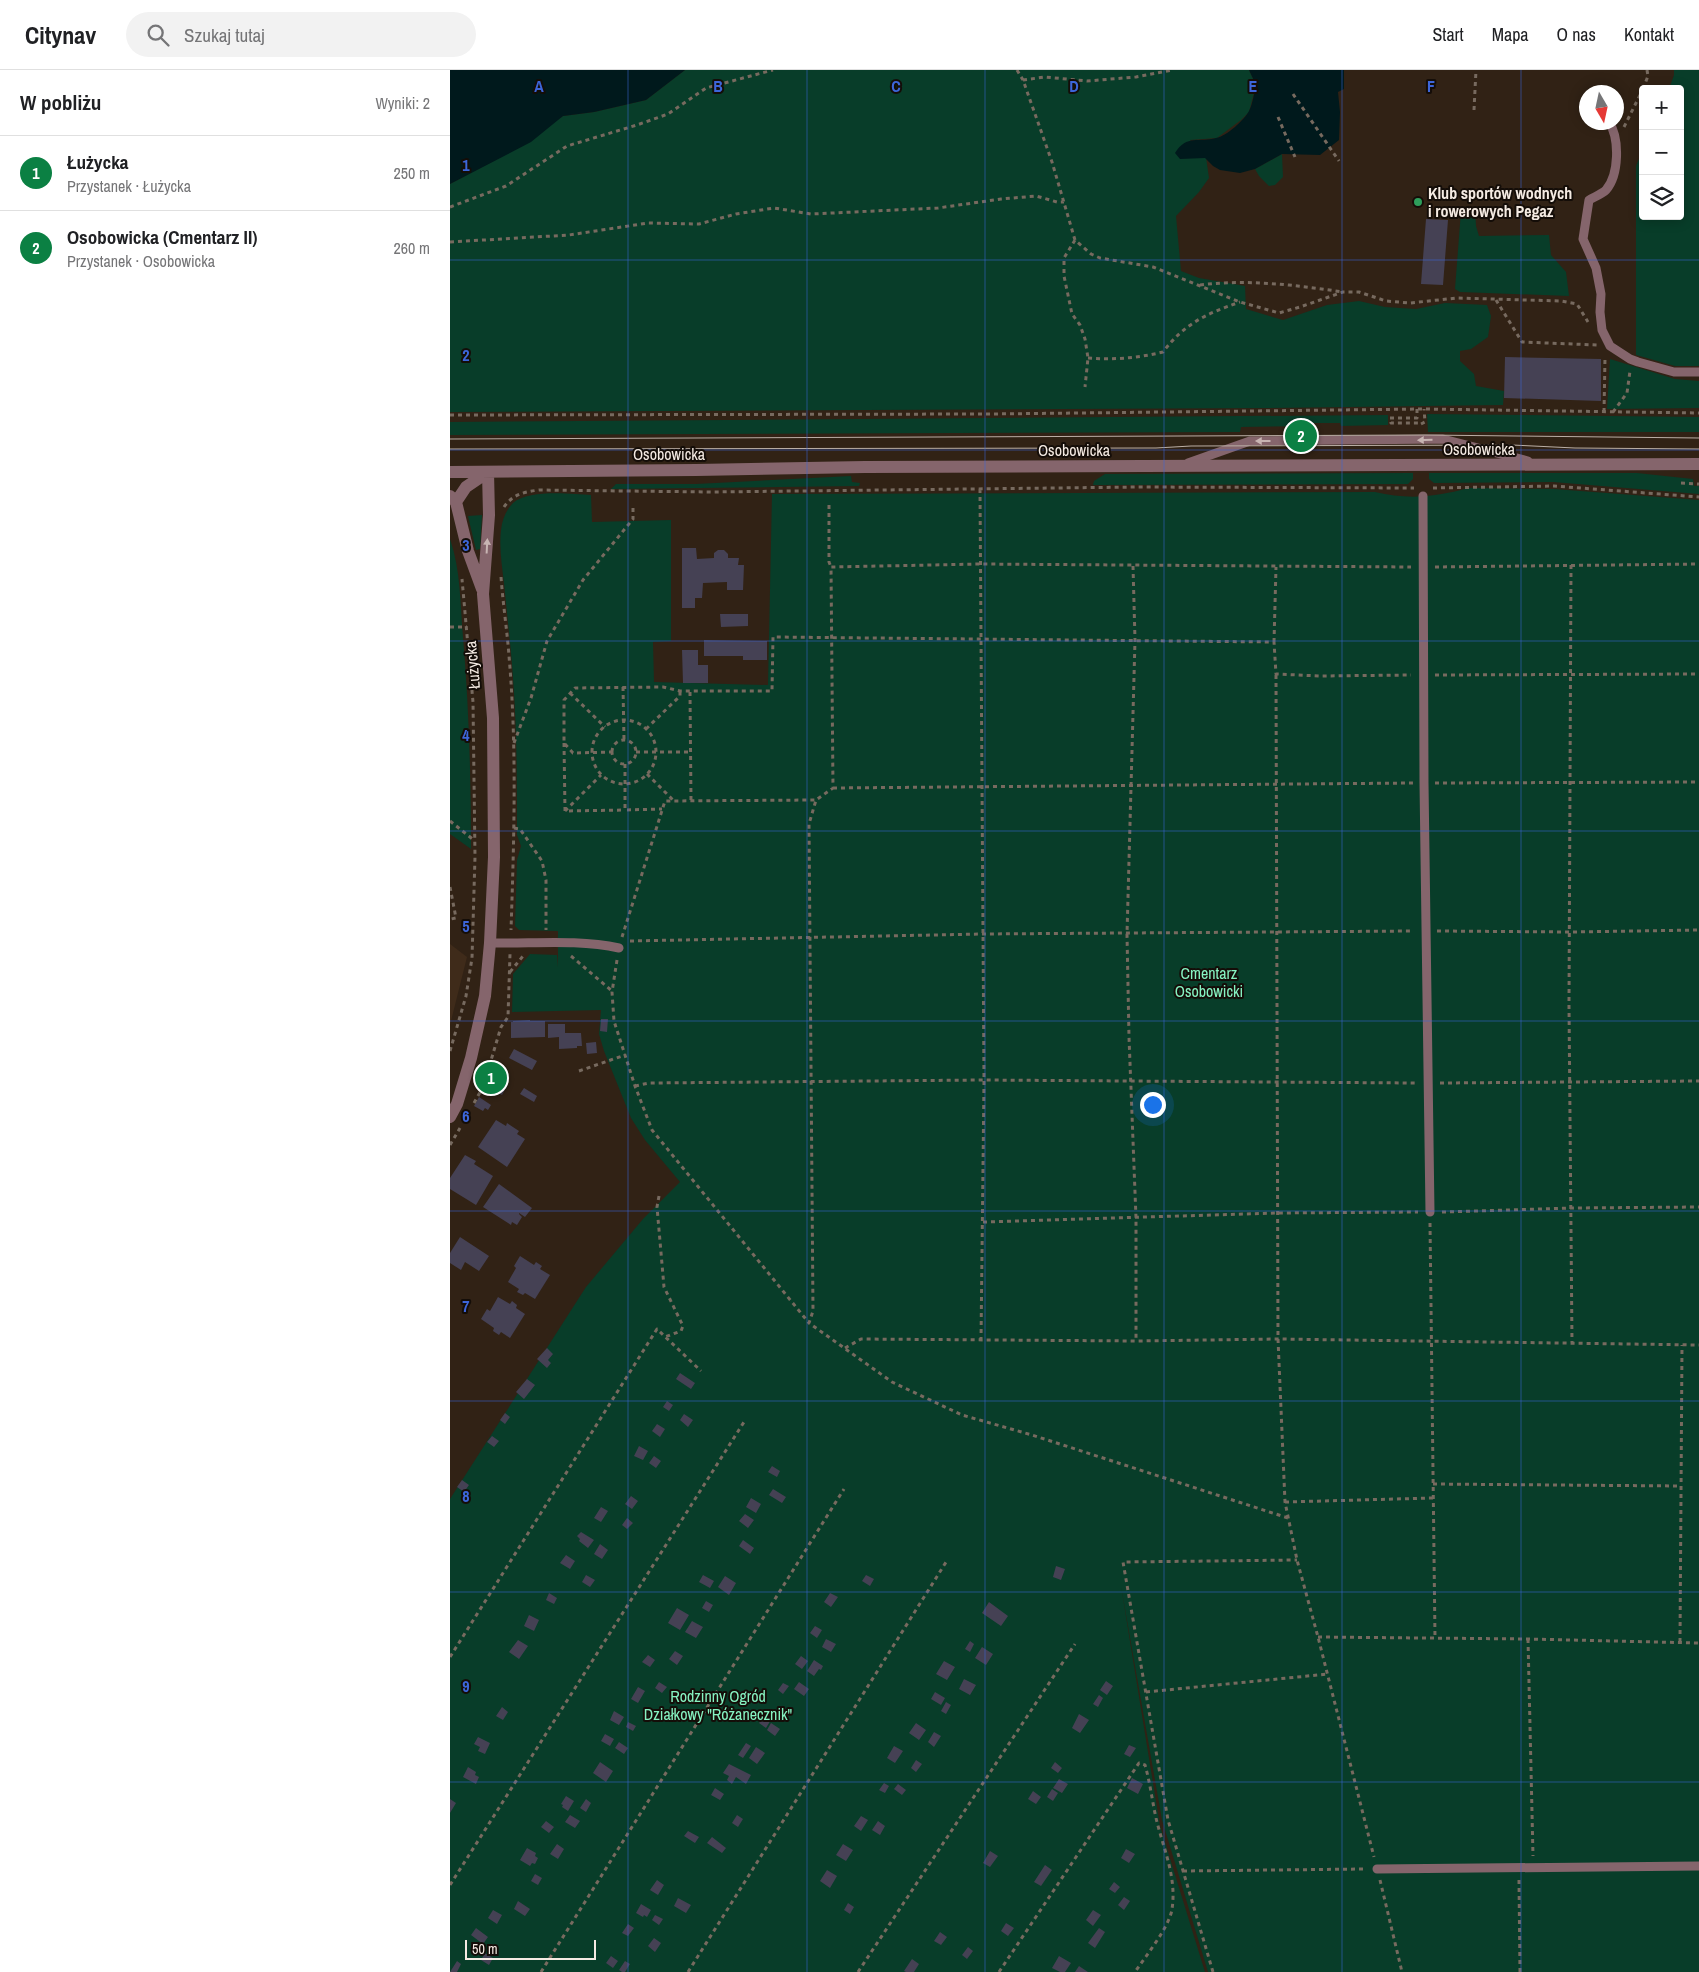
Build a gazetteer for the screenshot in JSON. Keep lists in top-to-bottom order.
{
  "streets": {
    "street": ["Osobowicka", "Łużycka"]
  },
  "crossings": [
    ["Osobowicka", "Łużycka"]
  ],
  "parks": ["Cmentarz Osobowicki", "Rodzinny Ogród Działkowy \"Różanecznik\""],
  "places": ["Klub sportów wodnych i rowerowych Pegaz"],
  "scale_bar": "50 m",
  "north": "bottom",
  "page": {
    "header": "Citynav",
    "search": "Szukaj tutaj",
    "nav": [
      "Start",
      "Mapa",
      "O nas",
      "Kontakt"
    ],
    "heading": ["W pobliżu", "Wyniki: 2"],
    "map_buttons": ["+", "−"],
    "list": [
      {
        "mark": "1",
        "name": "Łużycka",
        "note": "Przystanek · Łużycka",
        "value": "250 m"
      },
      {
        "mark": "2",
        "name": "Osobowicka (Cmentarz II)",
        "note": "Przystanek · Osobowicka",
        "value": "260 m"
      }
    ],
    "pins": ["2", "1"],
    "scale": "50 m"
  },
  "grid": {
    "columns": [
      "A",
      "B",
      "C",
      "D",
      "E",
      "F"
    ],
    "rows": [
      "1",
      "2",
      "3",
      "4",
      "5",
      "6",
      "7",
      "8",
      "9"
    ]
  }
}
